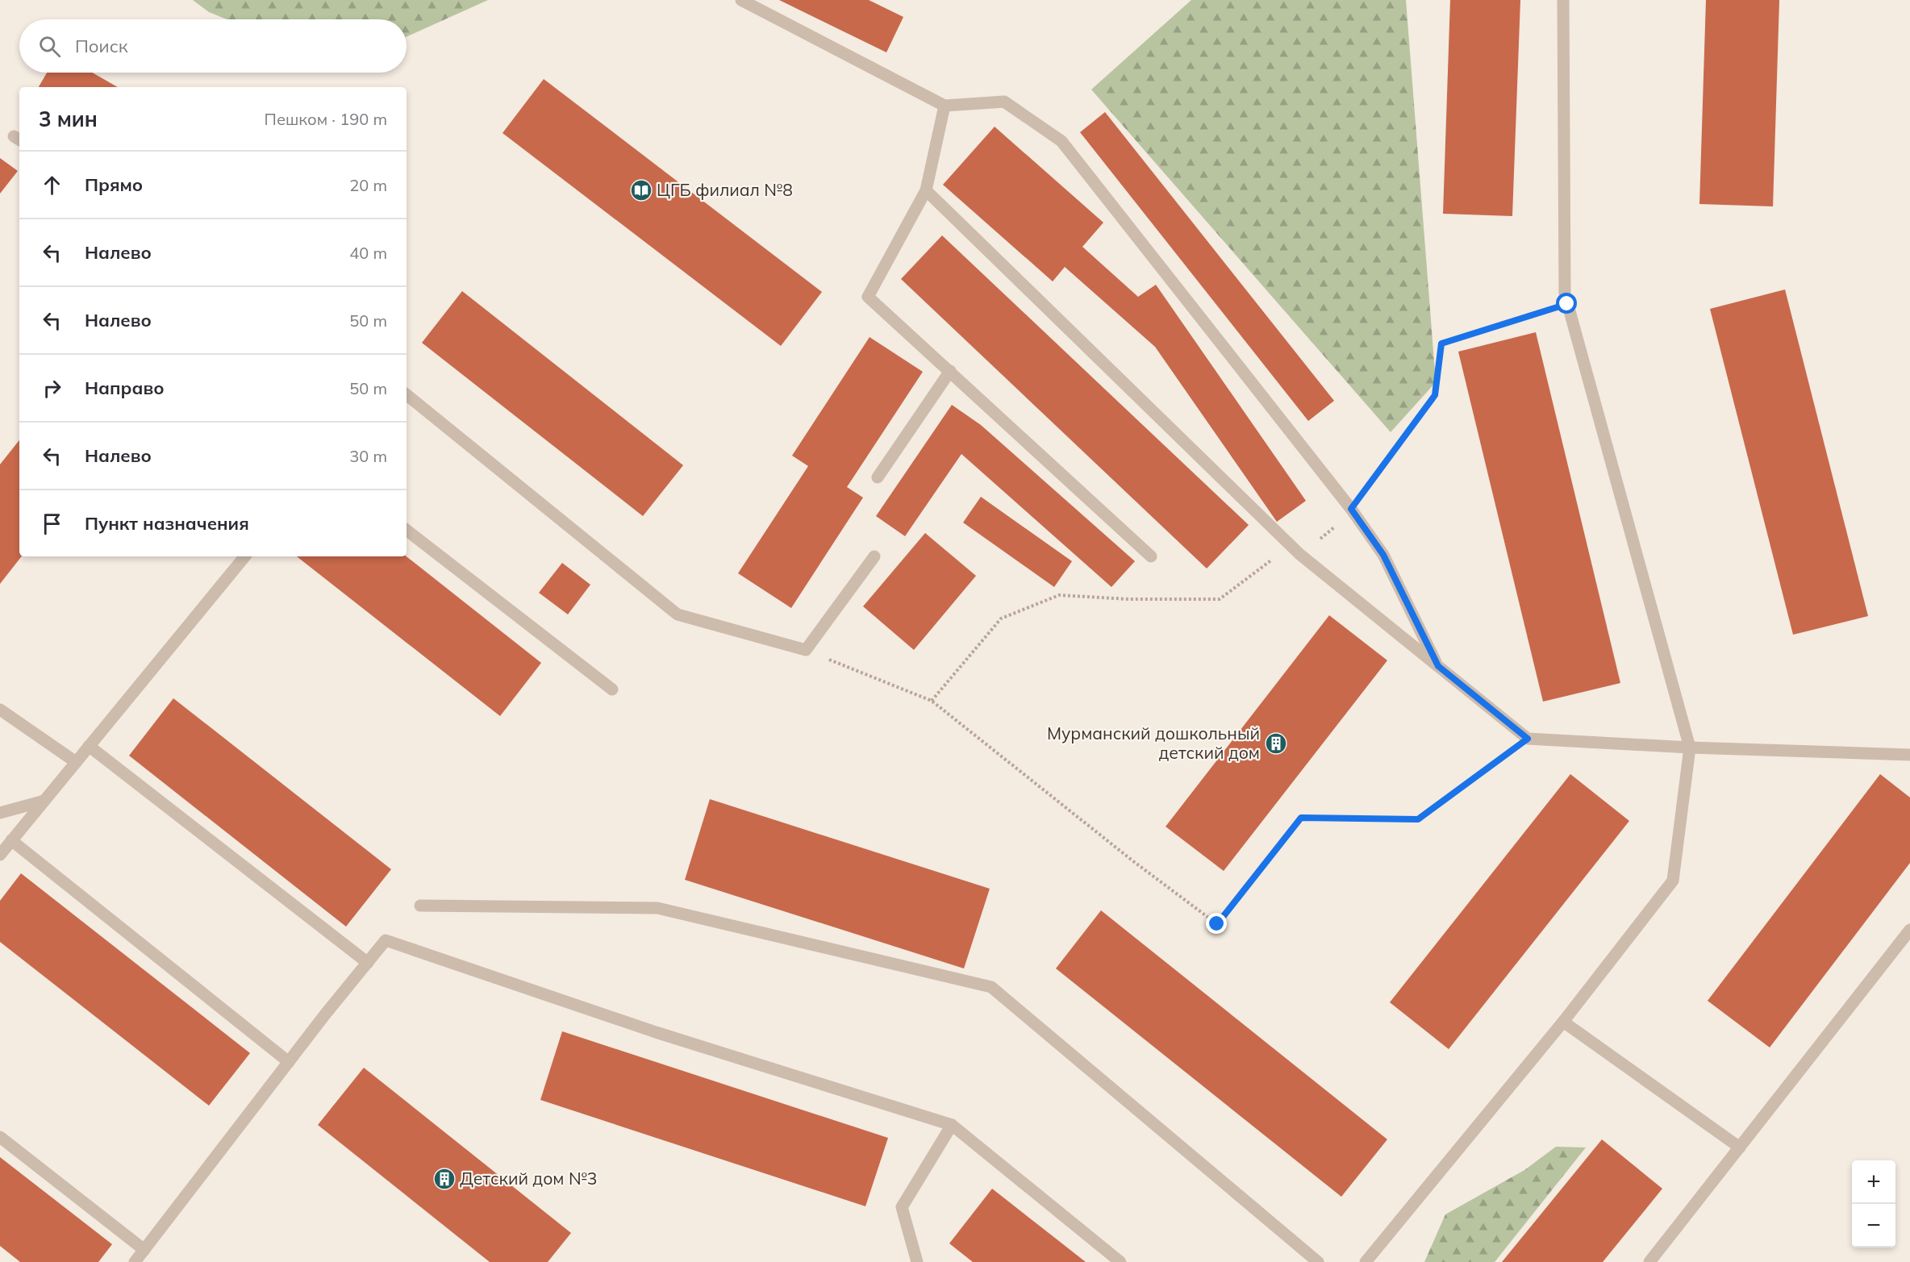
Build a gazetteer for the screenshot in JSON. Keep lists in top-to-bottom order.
{
  "places": {
    "library": ["ЦГБ филиал №8"],
    "building": ["Мурманский дошкольный детский дом", "Детский дом №3"]
  },
  "page": {
    "search": "Поиск",
    "heading": ["3 мин", "Пешком · 190 m"],
    "list": [
      ["Прямо", "20 m"],
      ["Налево", "40 m"],
      ["Налево", "50 m"],
      ["Направо", "50 m"],
      ["Налево", "30 m"],
      "Пункт назначения"
    ],
    "map_buttons": ["+", "−"]
  }
}
